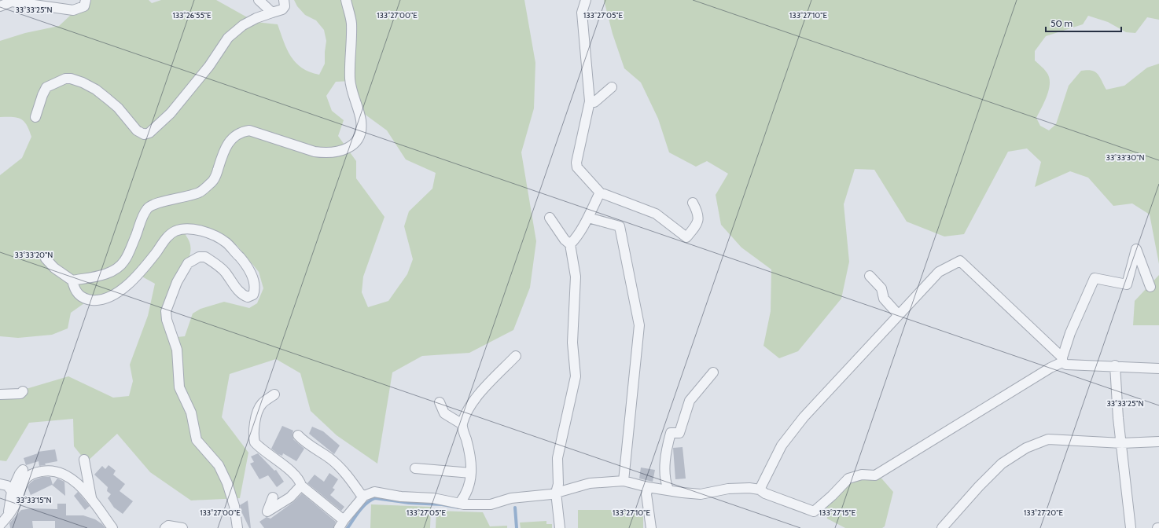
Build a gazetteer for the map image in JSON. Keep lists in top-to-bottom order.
{
  "scale_bar": "50 m",
  "coordinates": [
    "33°33'25\"N",
    "133°26'55\"E",
    "133°27'00\"E",
    "133°27'05\"E",
    "133°27'10\"E",
    "33°33'30\"N",
    "33°33'20\"N",
    "33°33'15\"N",
    "133°27'15\"E",
    "133°27'20\"E"
  ]
}
